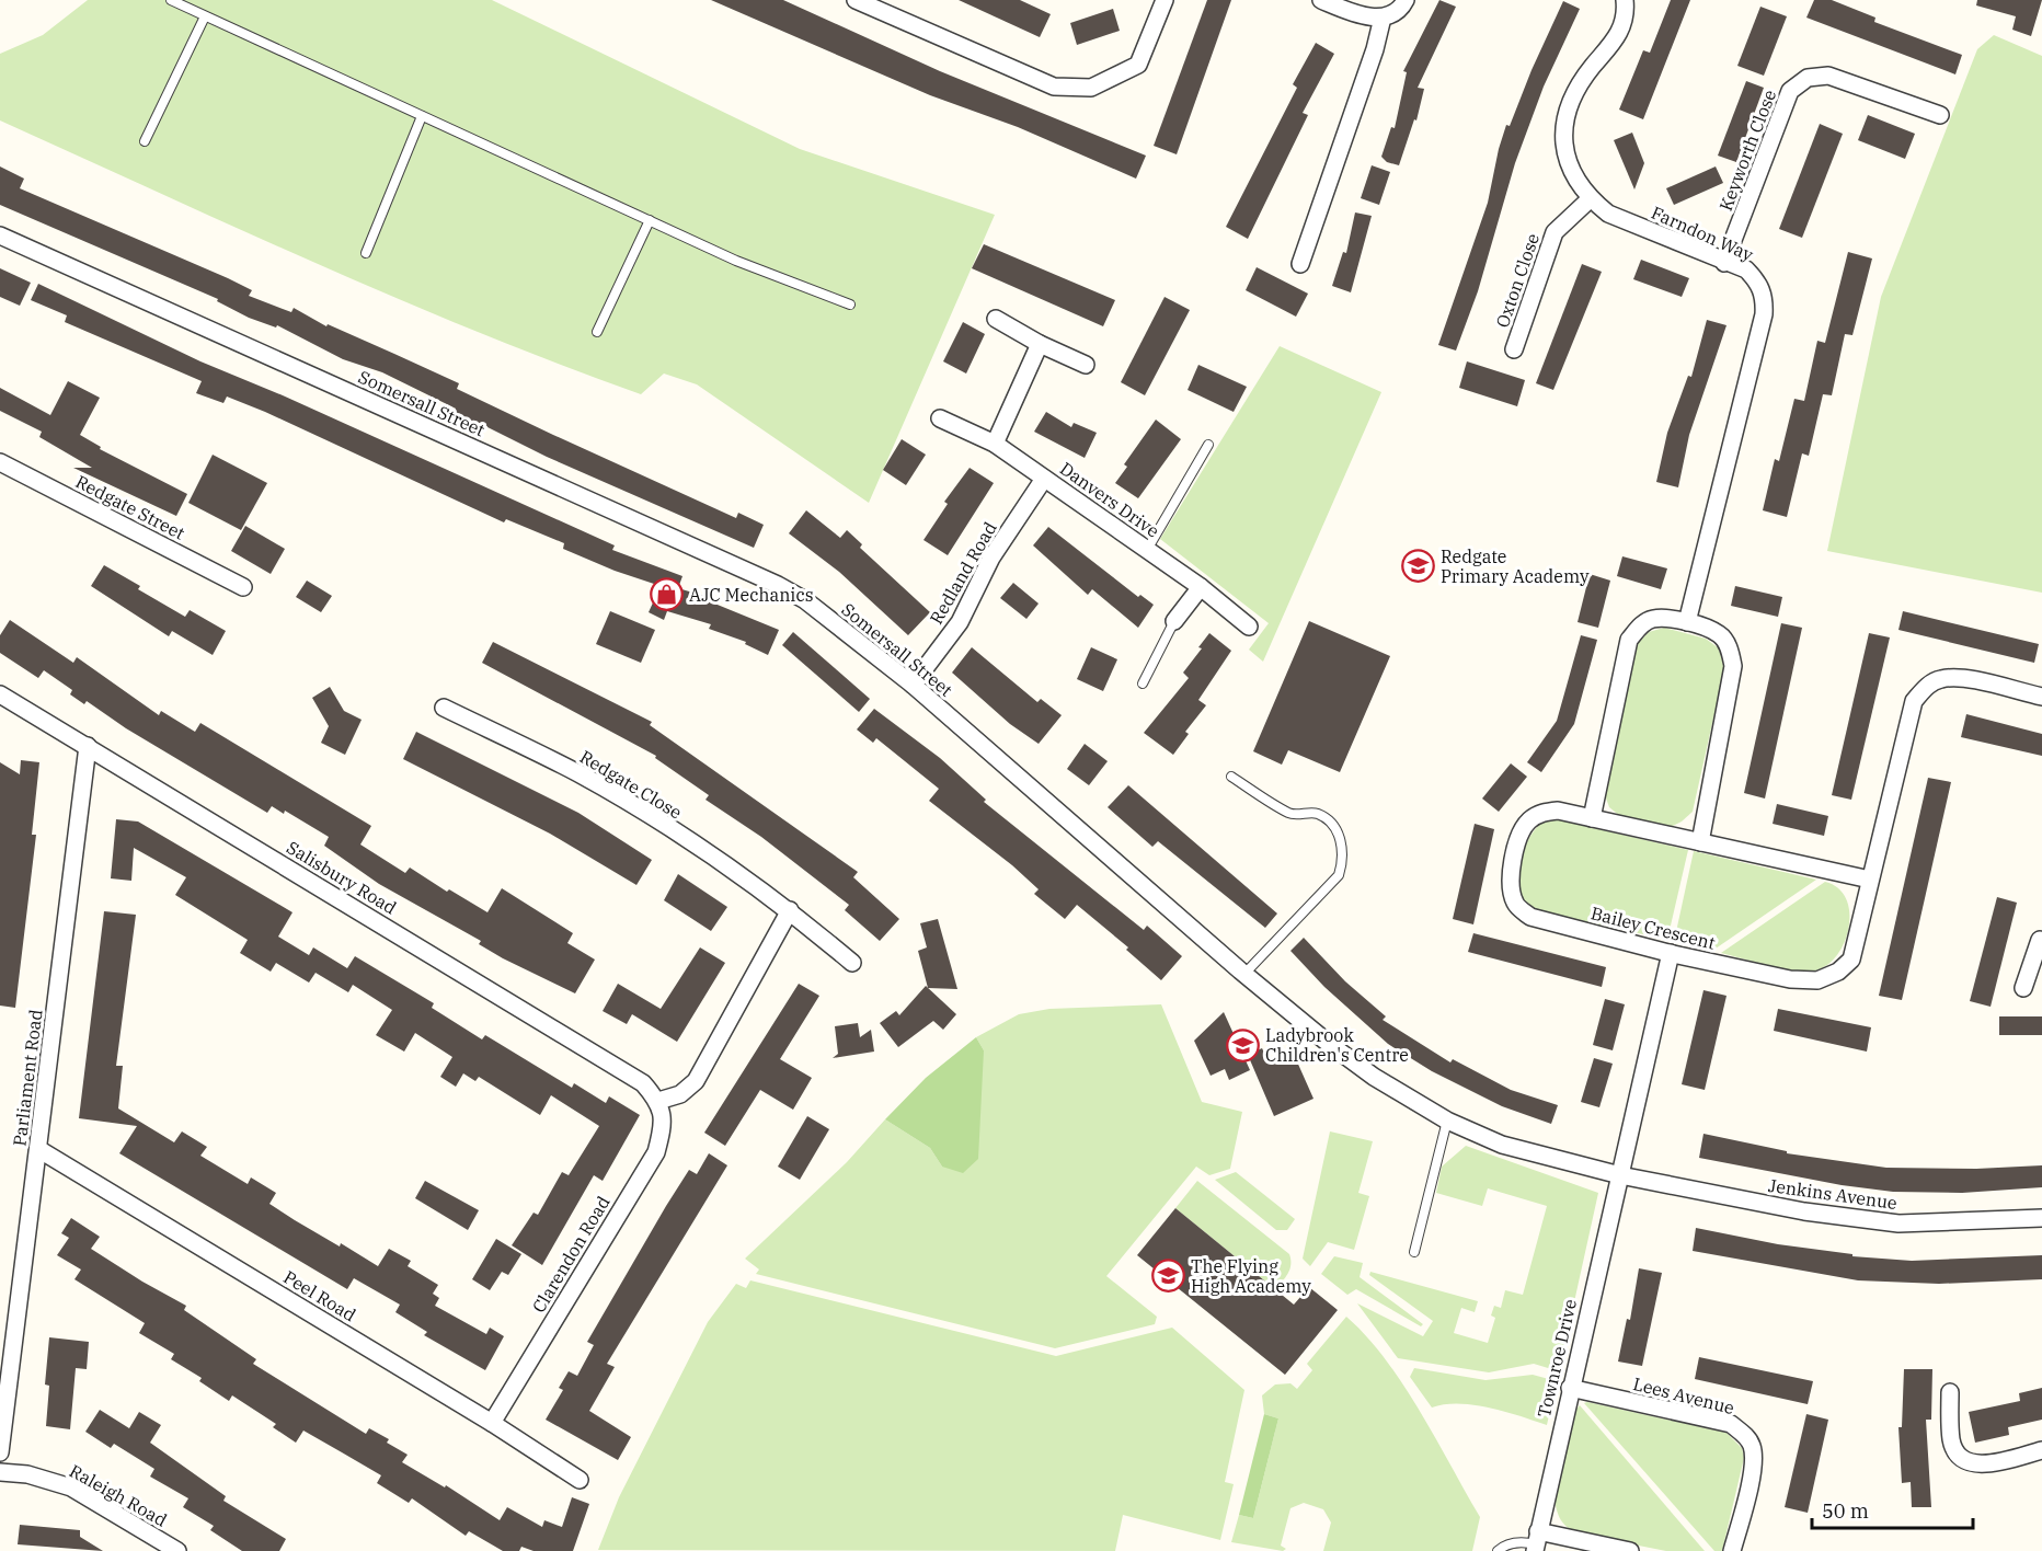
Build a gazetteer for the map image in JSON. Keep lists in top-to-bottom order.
{
  "streets": {
    "street": [
      "Keyworth Close",
      "Farndon Way",
      "Oxton Close",
      "Somersall Street",
      "Danvers Drive",
      "Redgate Street",
      "Redland Road",
      "Redgate Close",
      "Salisbury Road",
      "Bailey Crescent",
      "Parliament Road",
      "Jenkins Avenue",
      "Clarendon Road",
      "Peel Road",
      "Townroe Drive",
      "Lees Avenue",
      "Raleigh Road"
    ]
  },
  "crossings": [
    ["Keyworth Close", "Farndon Way"],
    ["Farndon Way", "Oxton Close"],
    ["Somersall Street", "Redland Road"],
    ["Somersall Street", "Jenkins Avenue"],
    ["Somersall Street", "Townroe Drive"],
    ["Danvers Drive", "Redland Road"],
    ["Salisbury Road", "Parliament Road"],
    ["Salisbury Road", "Clarendon Road"],
    ["Bailey Crescent", "Townroe Drive"],
    ["Parliament Road", "Peel Road"],
    ["Jenkins Avenue", "Townroe Drive"],
    ["Clarendon Road", "Peel Road"],
    ["Townroe Drive", "Lees Avenue"]
  ],
  "places": {
    "school or university": ["Redgate Primary Academy", "Ladybrook Children's Centre", "The Flying High Academy"],
    "shop": ["AJC Mechanics"]
  },
  "scale_bar": "50 m"
}
